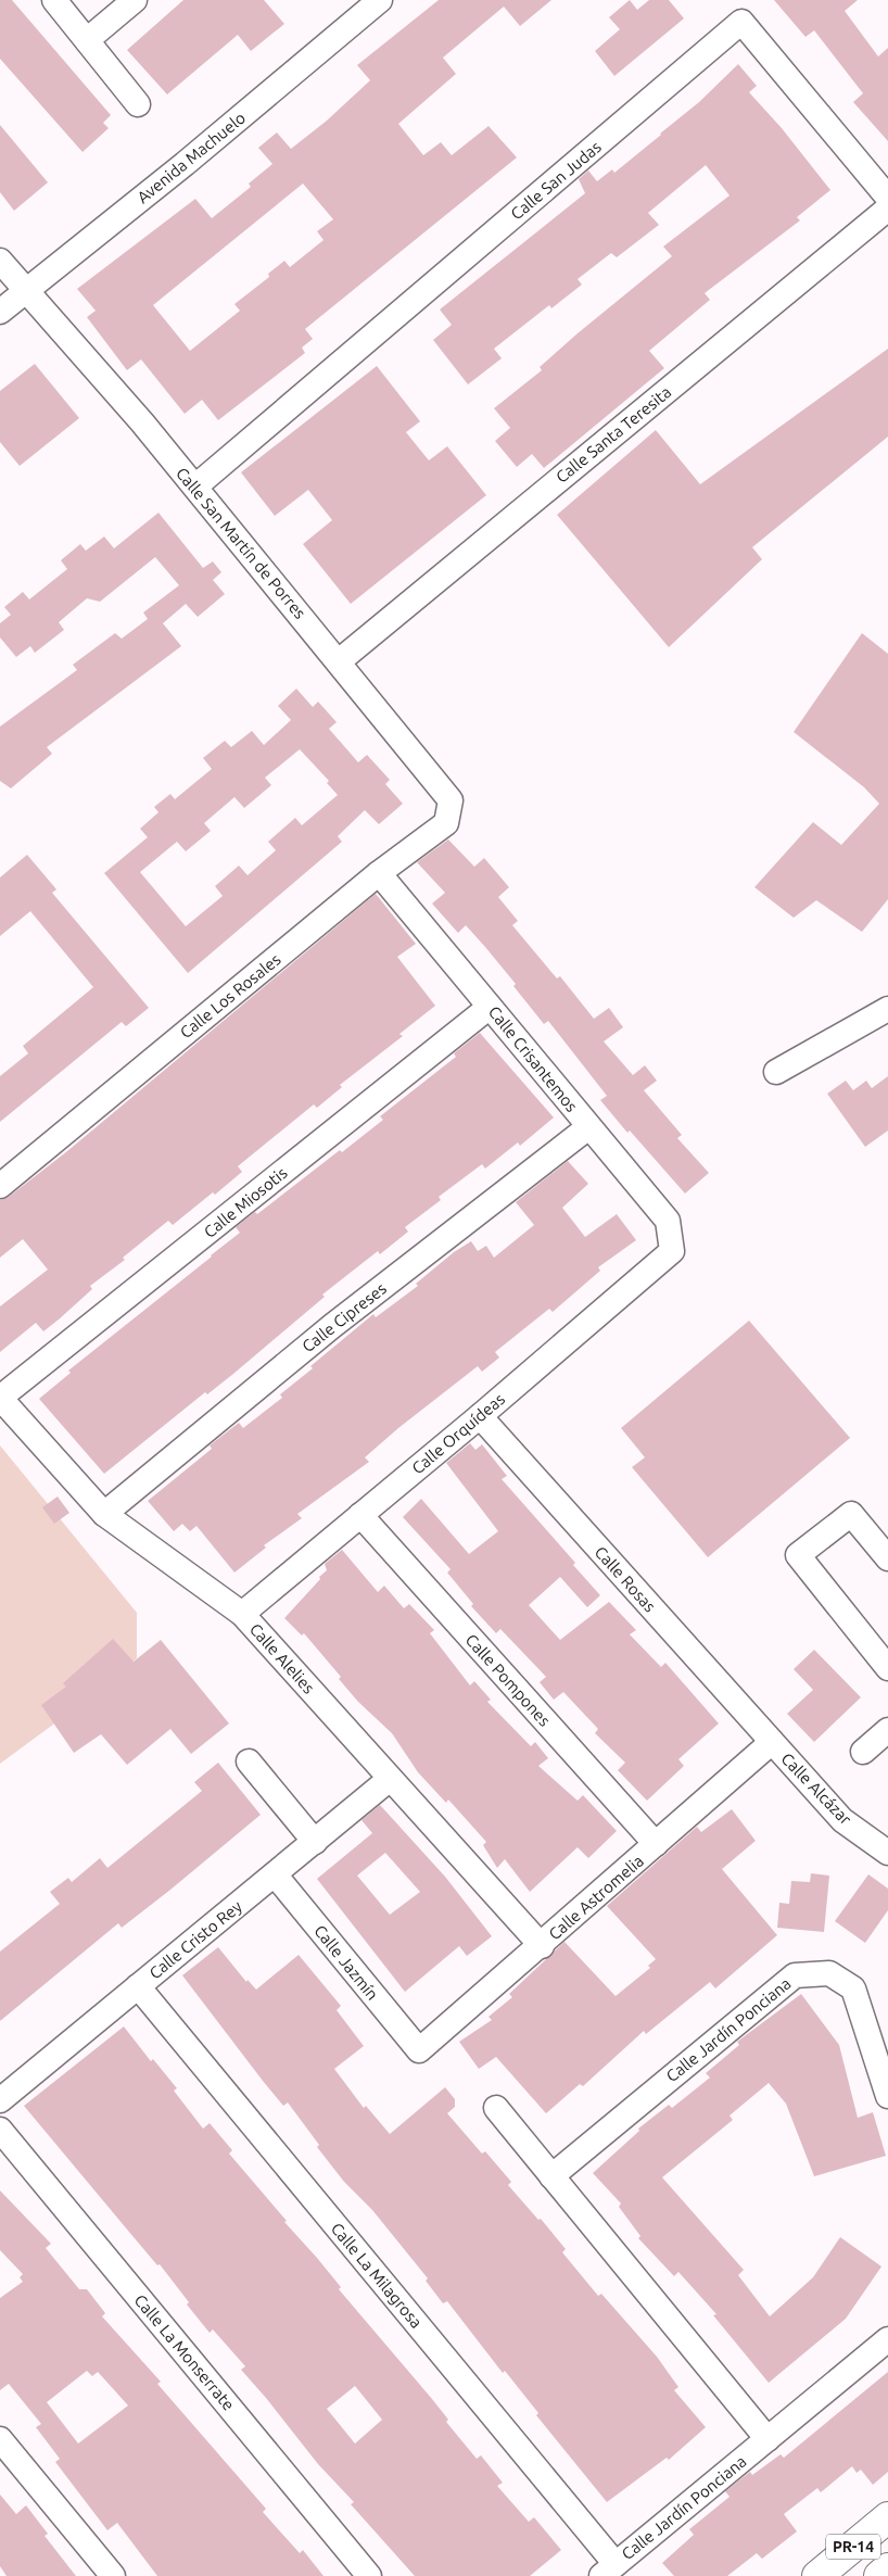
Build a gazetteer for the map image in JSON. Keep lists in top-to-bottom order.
{
  "streets": {
    "main road": ["PR-14"],
    "street": [
      "Avenida Machuelo",
      "Calle San Judas",
      "Calle Santa Teresita",
      "Calle San Martín de Porres",
      "Calle Los Rosales",
      "Calle Crisantemos",
      "Calle Miosotis",
      "Calle Cipreses",
      "Calle Orquídeas",
      "Calle Rosas",
      "Calle Alelies",
      "Calle Pompones",
      "Calle Alcázar",
      "Calle Astromelia",
      "Calle Cristo Rey",
      "Calle Jazmín",
      "Calle Jardín Ponciana",
      "Calle La Milagrosa",
      "Calle La Monserrate"
    ]
  },
  "crossings": [
    ["Avenida Machuelo", "Calle San Martín de Porres"],
    ["Calle San Judas", "Calle San Martín de Porres"],
    ["Calle Santa Teresita", "Calle San Martín de Porres"],
    ["Calle San Martín de Porres", "Calle Los Rosales"],
    ["Calle Los Rosales", "Calle Crisantemos"],
    ["Calle Crisantemos", "Calle Miosotis"],
    ["Calle Crisantemos", "Calle Cipreses"],
    ["Calle Crisantemos", "Calle Orquídeas"],
    ["Calle Miosotis", "Calle Alelies"],
    ["Calle Cipreses", "Calle Alelies"],
    ["Calle Orquídeas", "Calle Rosas"],
    ["Calle Orquídeas", "Calle Alelies"],
    ["Calle Orquídeas", "Calle Pompones"],
    ["Calle Rosas", "Calle Alcázar"],
    ["Calle Rosas", "Calle Astromelia"],
    ["Calle Alelies", "Calle Astromelia"],
    ["Calle Alelies", "Calle Cristo Rey"],
    ["Calle Pompones", "Calle Astromelia"],
    ["Calle Alcázar", "Calle Astromelia"],
    ["Calle Astromelia", "Calle Jazmín"],
    ["Calle Cristo Rey", "Calle Jazmín"],
    ["Calle Cristo Rey", "Calle La Milagrosa"],
    ["Calle Jardín Ponciana", "Calle La Milagrosa"]
  ]
}
